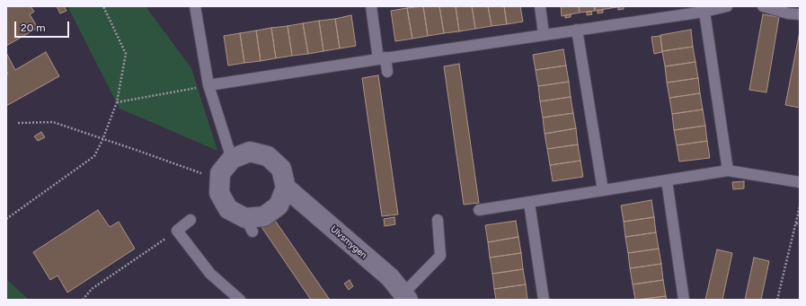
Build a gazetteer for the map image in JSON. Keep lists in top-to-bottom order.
{
  "streets": {
    "street": ["Ulvsmygen"]
  },
  "scale_bar": "20 m"
}
